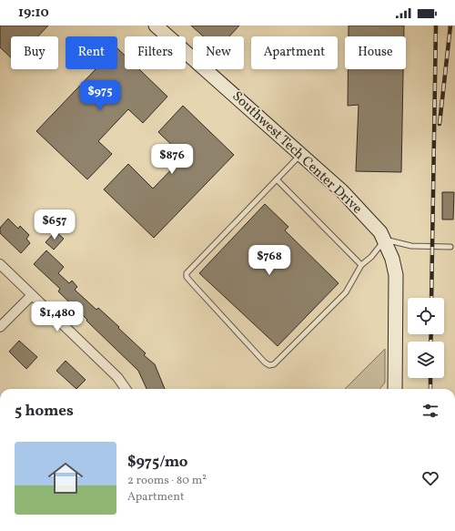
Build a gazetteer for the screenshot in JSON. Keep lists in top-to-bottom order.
{
  "streets": {
    "street": ["Southwest Tech Center Drive"]
  },
  "page": {
    "status": "19:10",
    "chip": [
      "Buy",
      "Rent",
      "Filters",
      "New",
      "Apartment",
      "House"
    ],
    "price": [
      "$975",
      "$876",
      "$657",
      "$768",
      "$1,480"
    ],
    "heading": "5 homes",
    "list": [
      {
        "name": "$975/mo",
        "note": "2 rooms · 80 m² · Apartment"
      }
    ]
  }
}
